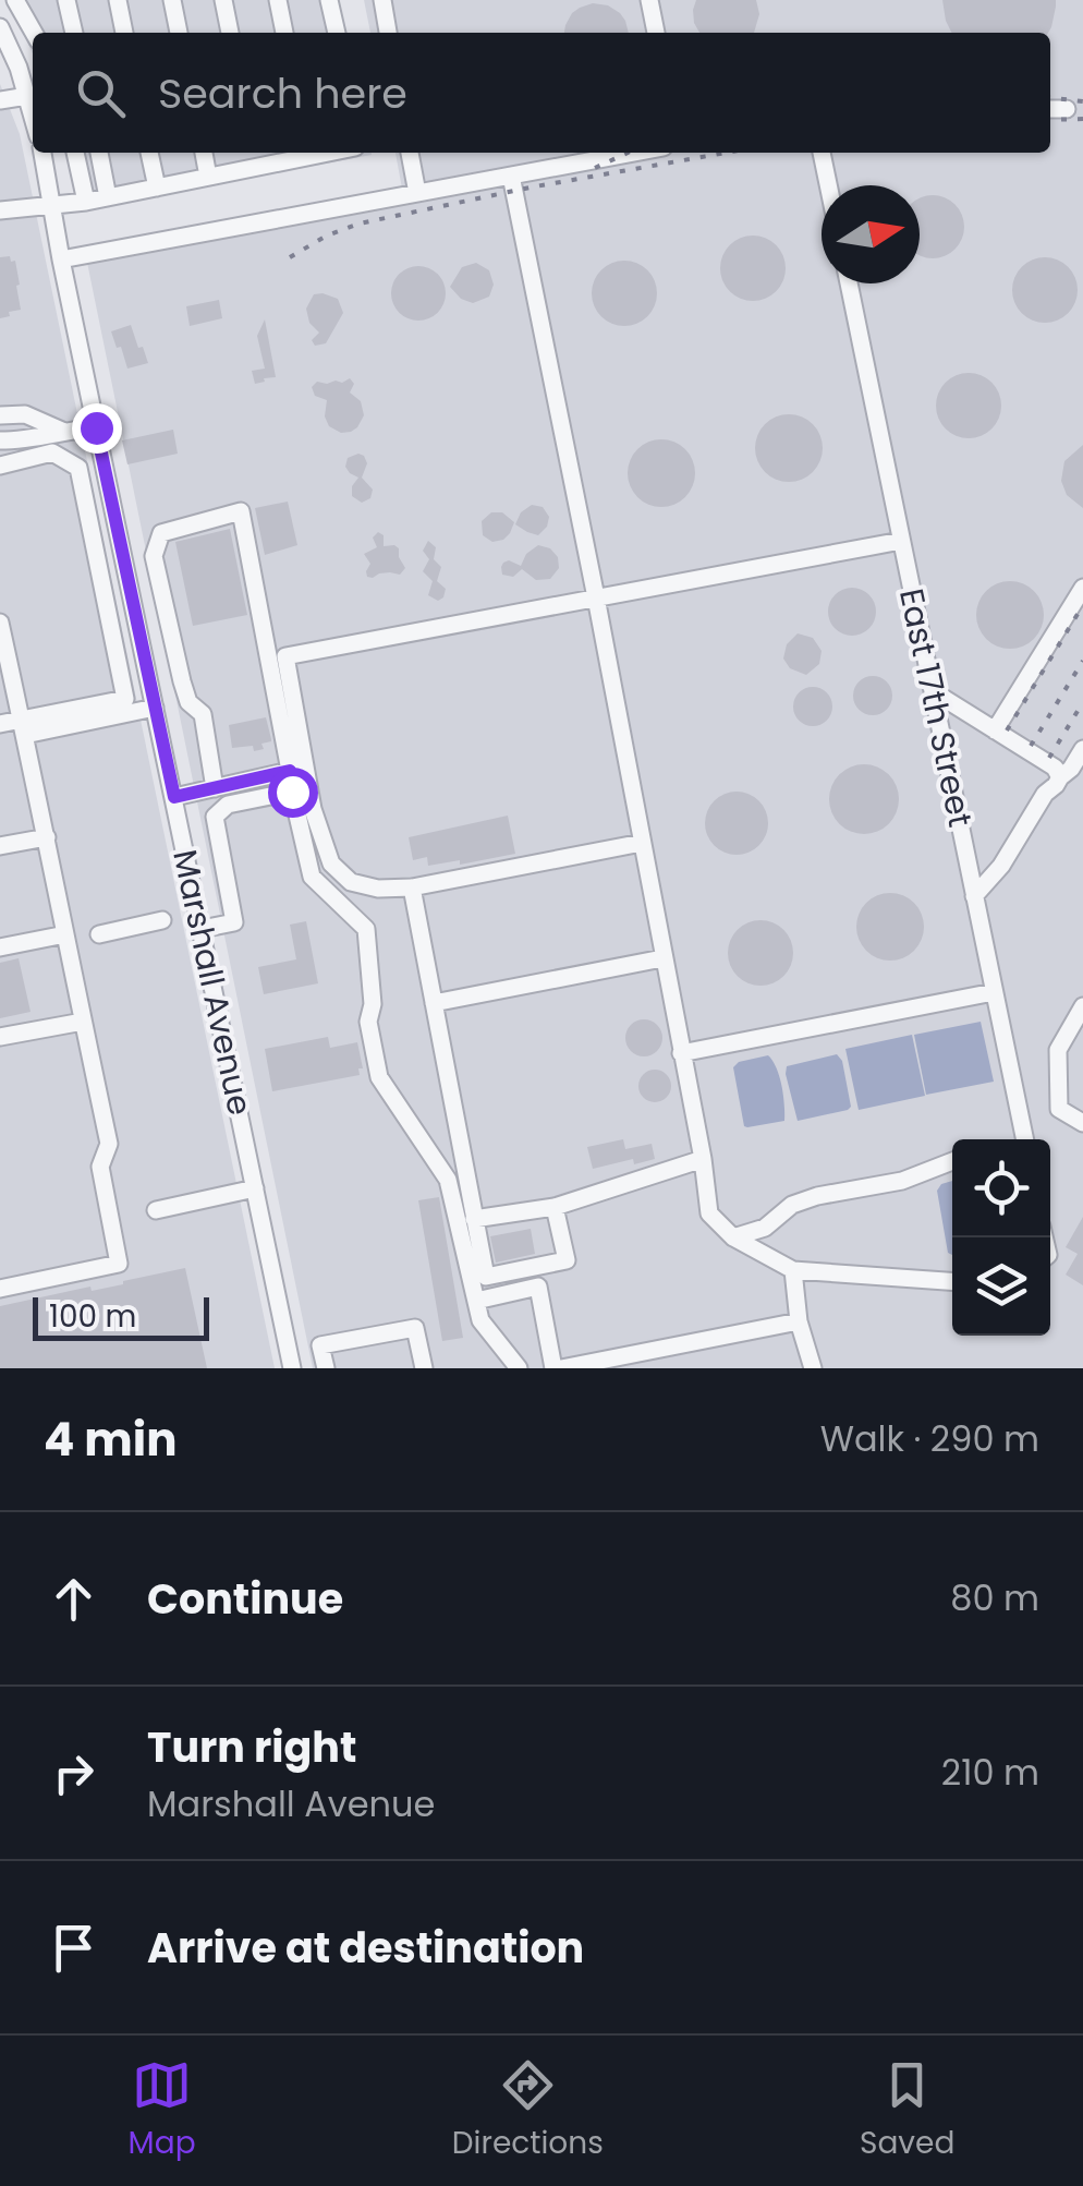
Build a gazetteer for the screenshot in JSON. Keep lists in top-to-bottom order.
{
  "streets": {
    "street": ["East 17th Street", "Marshall Avenue"]
  },
  "scale_bar": "100 m",
  "north": "right",
  "page": {
    "search": "Search here",
    "scale": "100 m",
    "heading": ["4 min", "Walk · 290 m"],
    "list": [
      ["Continue", "80 m"],
      ["Turn right", "Marshall Avenue", "210 m"],
      "Arrive at destination"
    ],
    "nav": ["Map", "Directions", "Saved"]
  }
}
